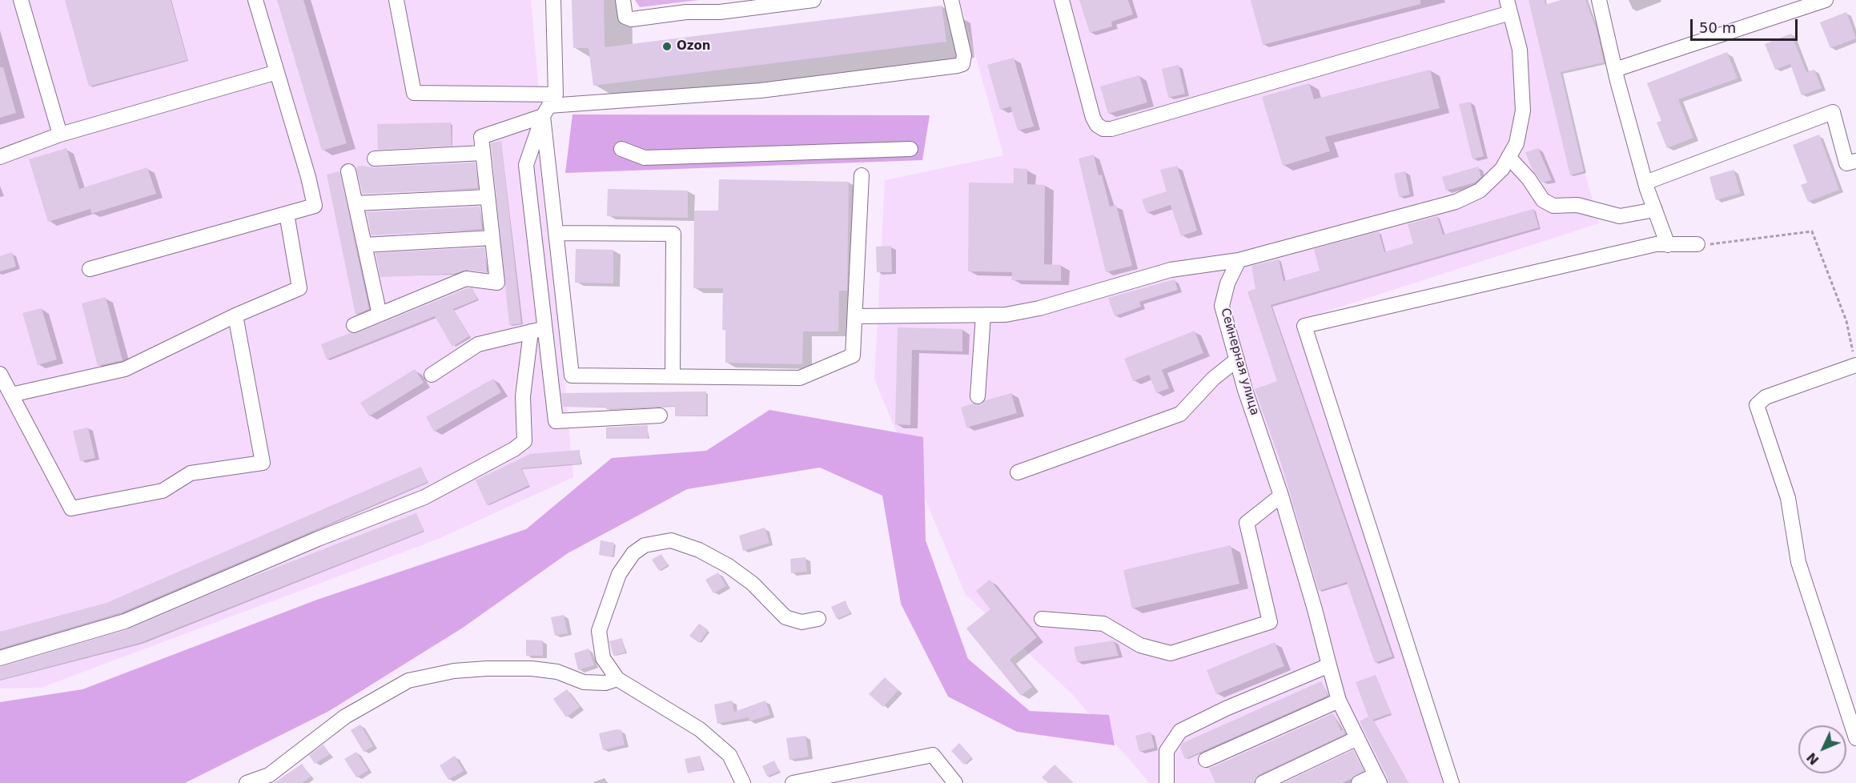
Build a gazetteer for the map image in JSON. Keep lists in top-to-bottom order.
{
  "streets": {
    "street": ["Сейнерная улица"]
  },
  "places": ["Ozon"],
  "scale_bar": "50 m",
  "north": "bottom left"
}
